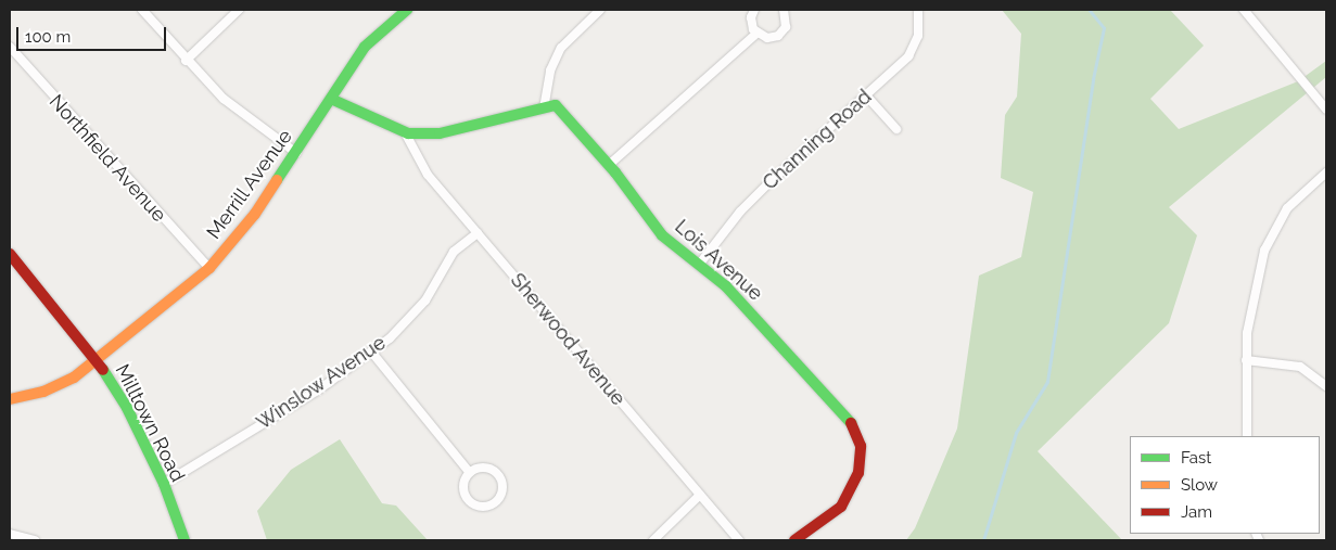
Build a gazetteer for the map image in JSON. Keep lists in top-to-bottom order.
{
  "streets": {
    "street": [
      "Channing Road",
      "Northfield Avenue",
      "Merrill Avenue",
      "Lois Avenue",
      "Sherwood Avenue",
      "Winslow Avenue",
      "Milltown Road"
    ]
  },
  "crossings": [
    ["Channing Road", "Lois Avenue"],
    ["Northfield Avenue", "Merrill Avenue"],
    ["Merrill Avenue", "Milltown Road"],
    ["Sherwood Avenue", "Winslow Avenue"],
    ["Winslow Avenue", "Milltown Road"]
  ],
  "legend": ["Fast", "Slow", "Jam"],
  "scale_bar": "100 m"
}
